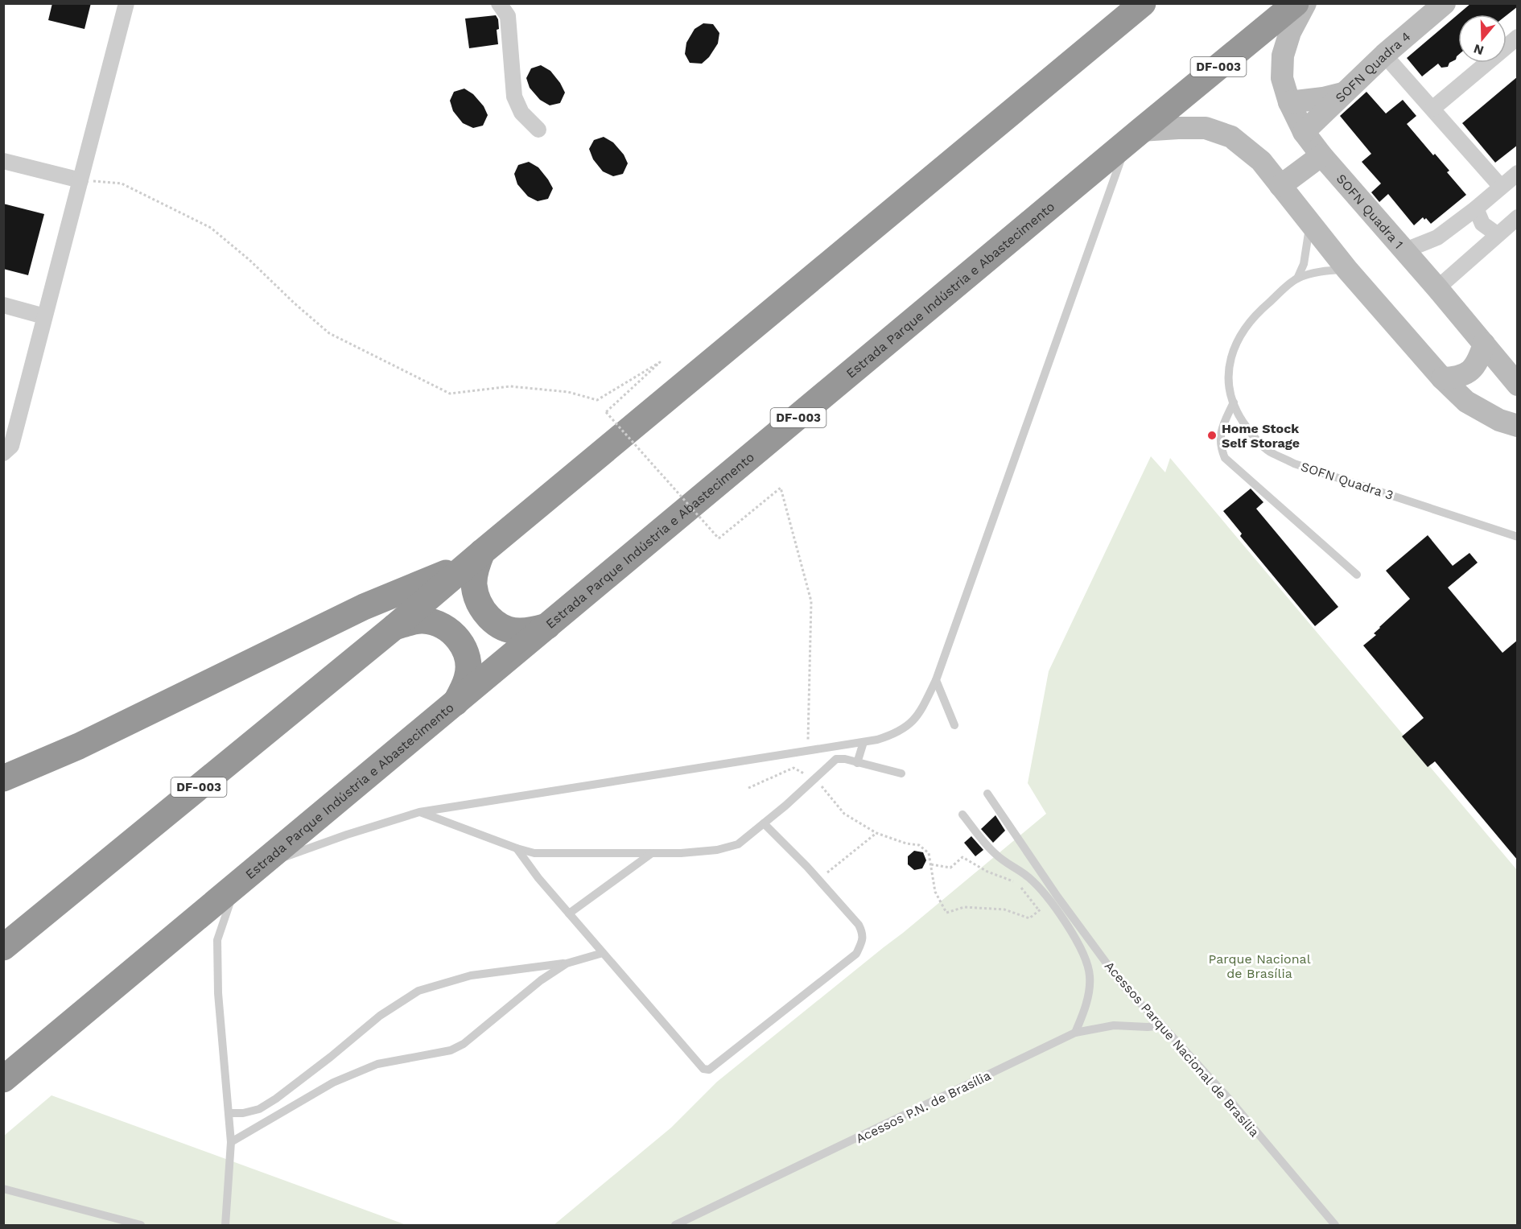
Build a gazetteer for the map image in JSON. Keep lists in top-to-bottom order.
{
  "streets": {
    "highway": ["DF-003", "Estrada Parque Indústria e Abastecimento"],
    "street": ["SOFN Quadra 4", "SOFN Quadra 1"],
    "lane": ["SOFN Quadra 3", "Acessos Parque Nacional de Brasília", "Acessos P.N. de Brasília"]
  },
  "crossings": [
    ["SOFN Quadra 4", "SOFN Quadra 1"],
    ["Acessos Parque Nacional de Brasília", "Acessos P.N. de Brasília"]
  ],
  "parks": ["Parque Nacional de Brasília"],
  "places": ["Home Stock Self Storage"],
  "north": "bottom"
}
